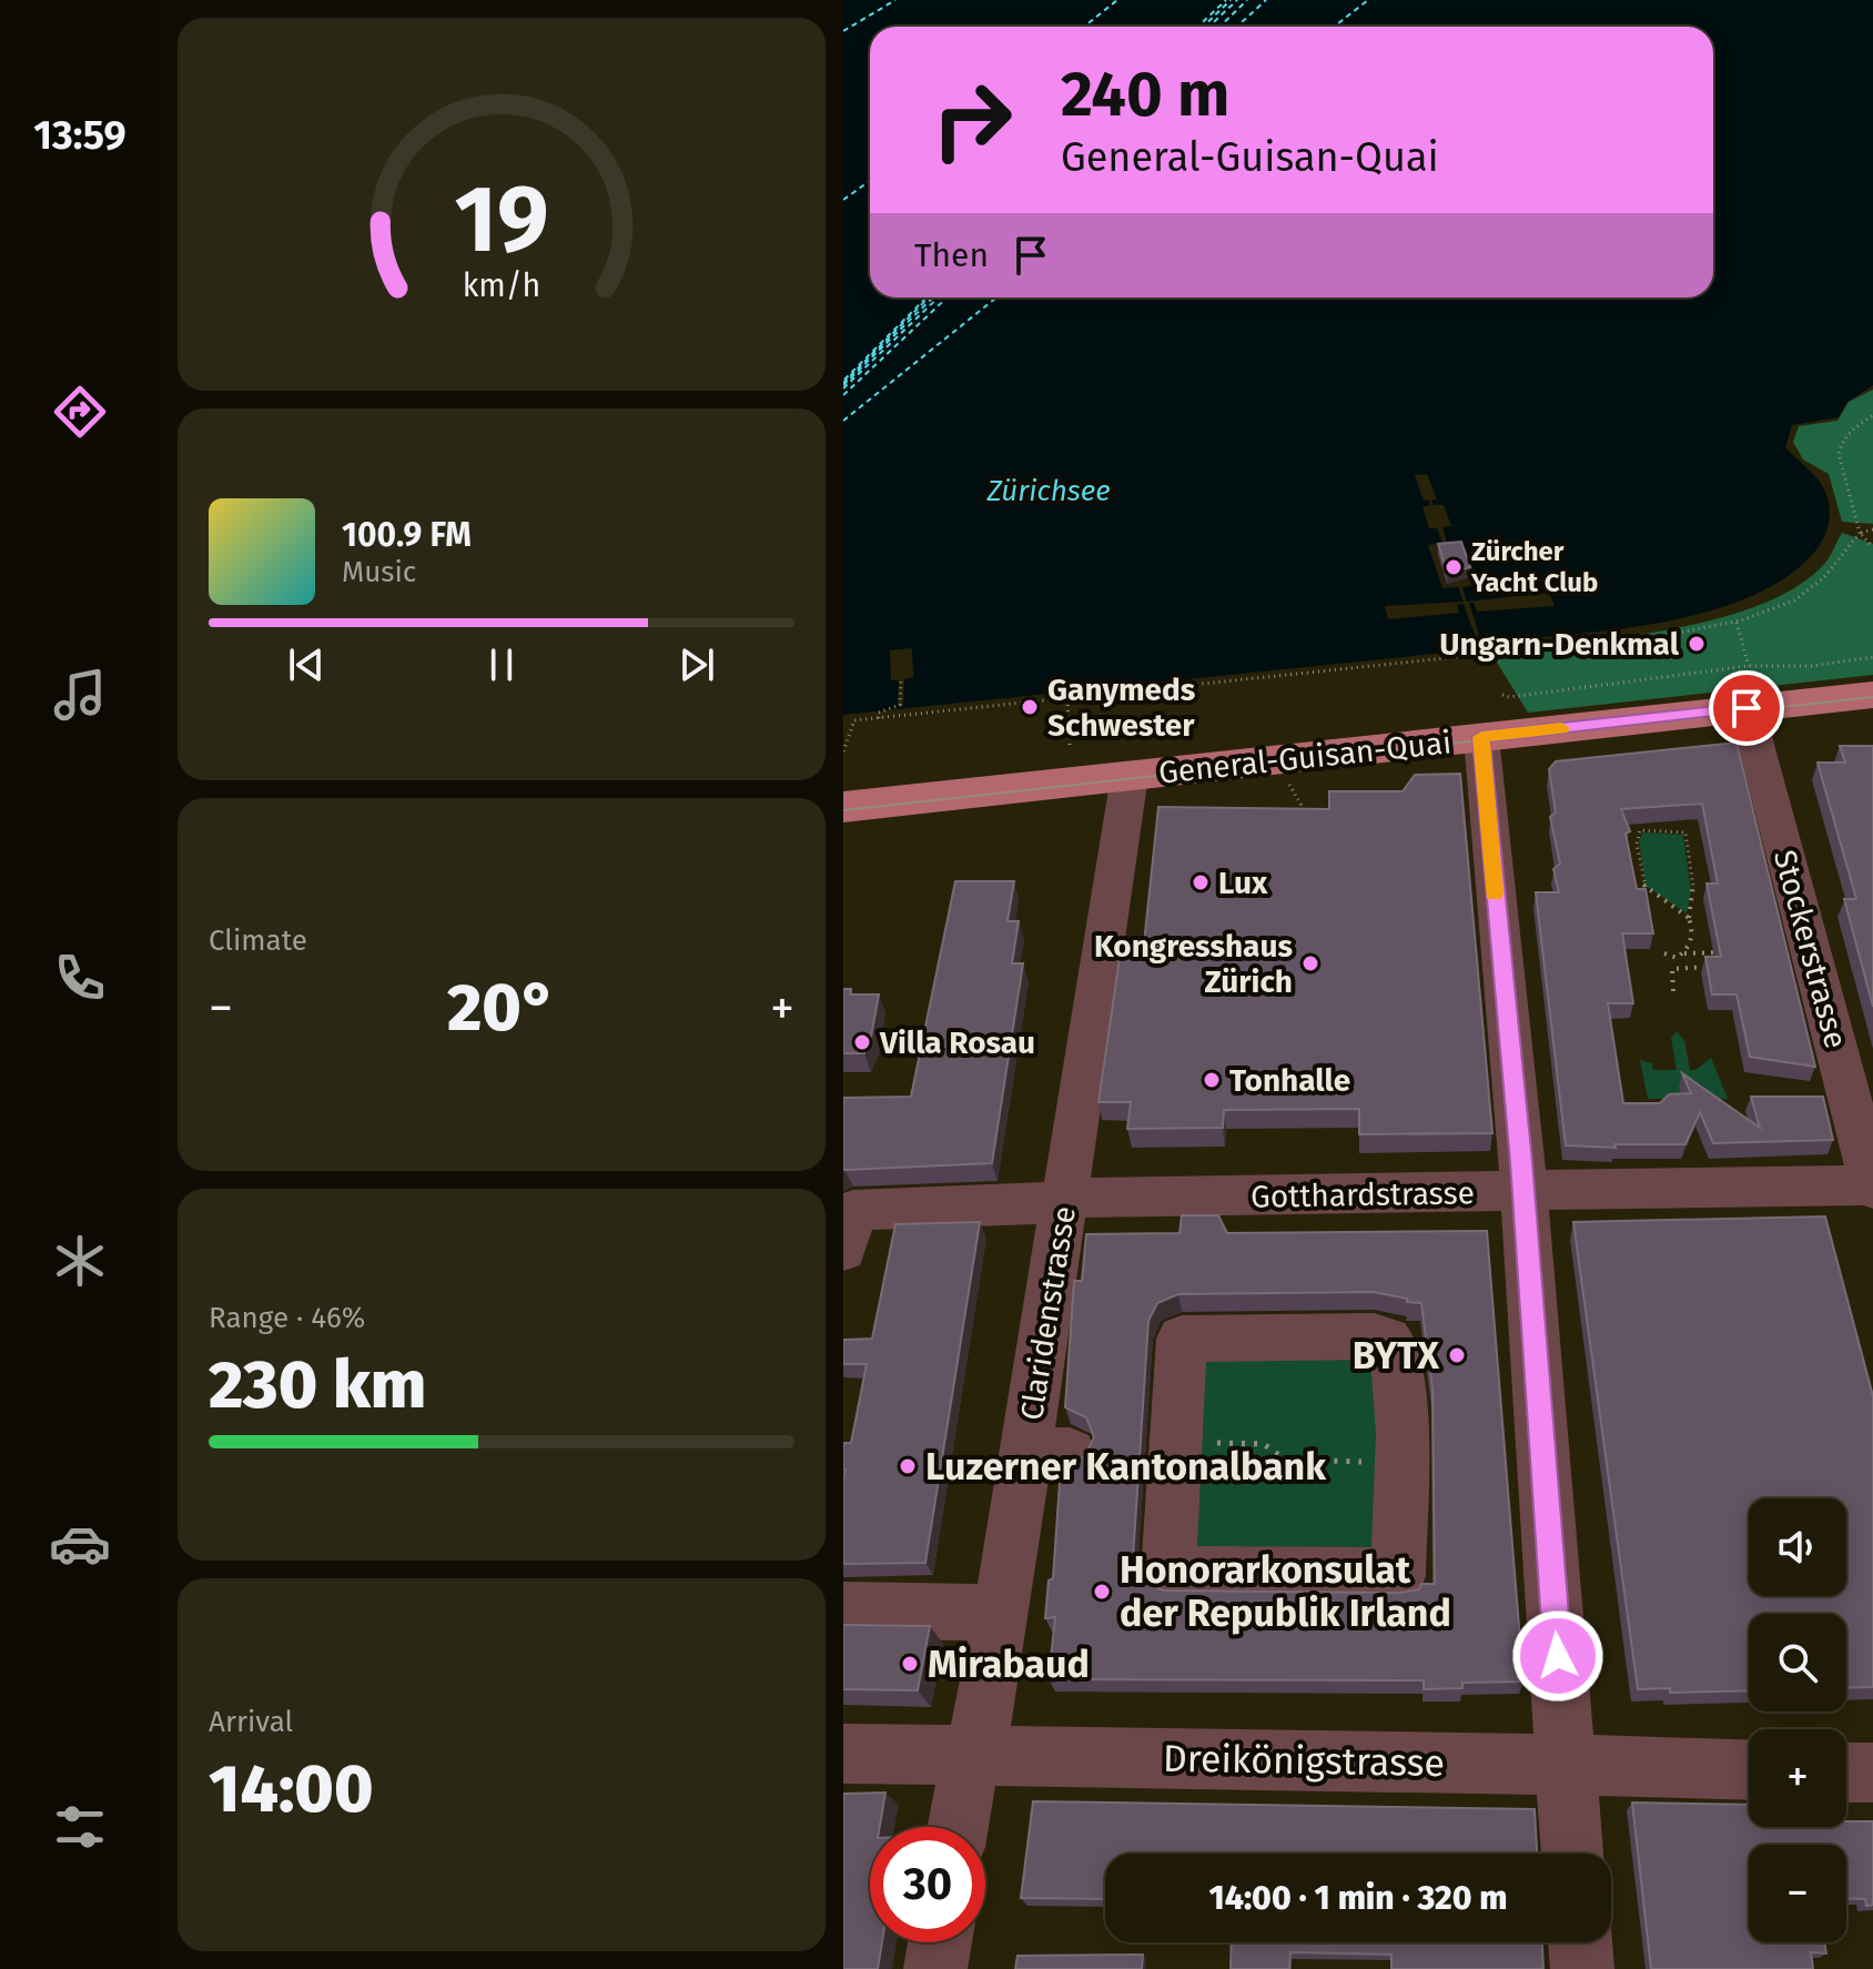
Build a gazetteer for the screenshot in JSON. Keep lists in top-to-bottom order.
{
  "streets": {
    "main road": ["General-Guisan-Quai"],
    "street": [
      "Stockerstrasse",
      "Gotthardstrasse",
      "Claridenstrasse",
      "Dreikönigstrasse"
    ]
  },
  "crossings": [
    ["General-Guisan-Quai", "Stockerstrasse"],
    ["General-Guisan-Quai", "Claridenstrasse"],
    ["Stockerstrasse", "Gotthardstrasse"],
    ["Gotthardstrasse", "Claridenstrasse"],
    ["Claridenstrasse", "Dreikönigstrasse"]
  ],
  "water": ["Zürichsee"],
  "places": [
    "Zürcher Yacht Club",
    "Ungarn-Denkmal",
    "Ganymeds Schwester",
    "Lux",
    "Kongresshaus Zürich",
    "Villa Rosau",
    "Tonhalle",
    "BYTX",
    "Luzerner Kantonalbank",
    "Honorarkonsulat der Republik Irland",
    "Mirabaud"
  ],
  "page": {
    "tabs": "13:59",
    "turn": ["240 m", "General-Guisan-Quai"],
    "then": "Then",
    "song": ["100.9 FM", "Music"],
    "tile": [
      "Climate",
      ["Range · 46%", "230 km"],
      ["Arrival", "14:00"]
    ],
    "heat": ["−", "20°", "+"],
    "map_buttons": ["+", "−"],
    "limit": "30",
    "trip": "14:00 · 1 min · 320 m",
    "gauge": ["19", "km/h"]
  }
}
